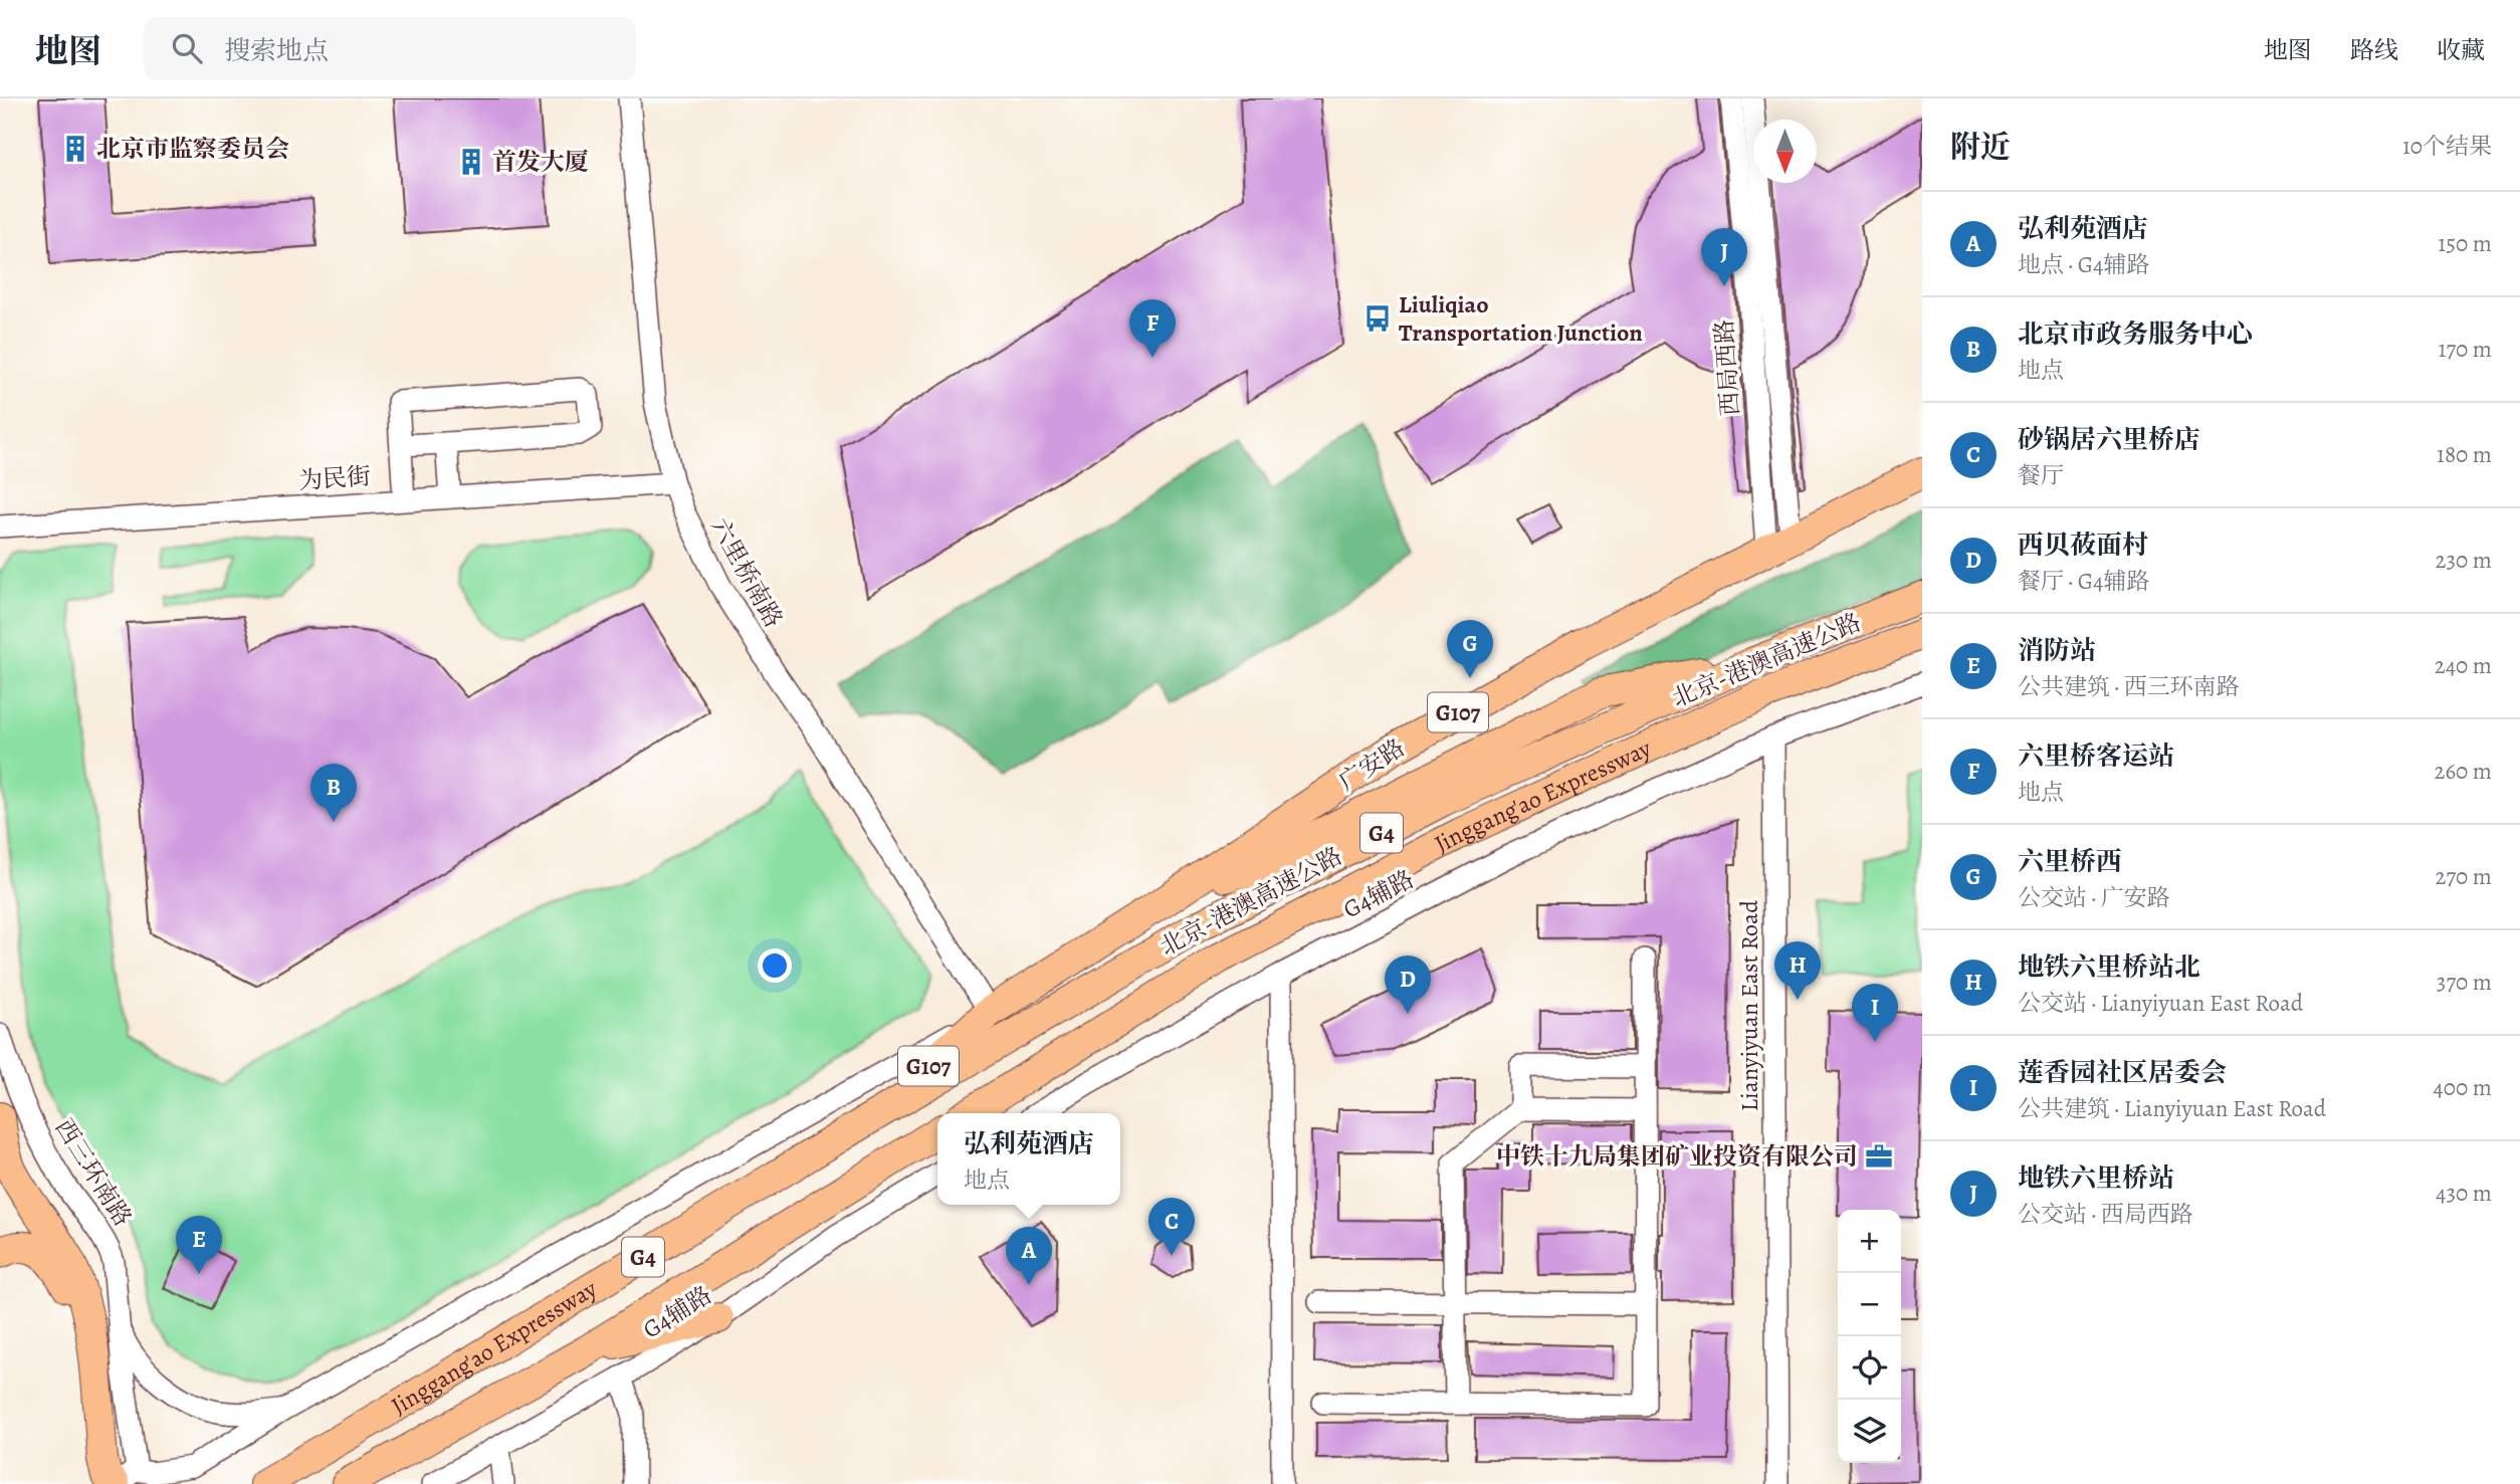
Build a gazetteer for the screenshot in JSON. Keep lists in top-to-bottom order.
{
  "streets": {
    "highway": [
      "北京-港澳高速公路",
      "G107",
      "广安路",
      "Jinggang'ao Expressway",
      "G4"
    ],
    "street": [
      "西局西路",
      "为民街",
      "六里桥南路",
      "G4辅路",
      "Lianyiyuan East Road",
      "西三环南路"
    ]
  },
  "crossings": [
    ["西局西路", "广安路"],
    ["为民街", "六里桥南路"],
    ["六里桥南路", "G107"],
    ["六里桥南路", "广安路"],
    ["北京-港澳高速公路", "G107"],
    ["北京-港澳高速公路", "Jinggang'ao Expressway"],
    ["G107", "广安路"],
    ["G107", "Jinggang'ao Expressway"],
    ["G4辅路", "Lianyiyuan East Road"]
  ],
  "places": {
    "building": ["北京市监察委员会", "首发大厦"],
    "bus stop": ["Liuliqiao Transportation Junction"],
    "office": ["中铁十九局集团矿业投资有限公司"]
  },
  "north": "bottom",
  "page": {
    "header": "地图",
    "search": "搜索地点",
    "nav": ["地图", "路线", "收藏"],
    "heading": ["附近", "10个结果"],
    "list": [
      {
        "mark": "A",
        "name": "弘利苑酒店",
        "note": "地点 · G4辅路",
        "value": "150 m"
      },
      {
        "mark": "B",
        "name": "北京市政务服务中心",
        "note": "地点",
        "value": "170 m"
      },
      {
        "mark": "C",
        "name": "砂锅居六里桥店",
        "note": "餐厅",
        "value": "180 m"
      },
      {
        "mark": "D",
        "name": "西贝莜面村",
        "note": "餐厅 · G4辅路",
        "value": "230 m"
      },
      {
        "mark": "E",
        "name": "消防站",
        "note": "公共建筑 · 西三环南路",
        "value": "240 m"
      },
      {
        "mark": "F",
        "name": "六里桥客运站",
        "note": "地点",
        "value": "260 m"
      },
      {
        "mark": "G",
        "name": "六里桥西",
        "note": "公交站 · 广安路",
        "value": "270 m"
      },
      {
        "mark": "H",
        "name": "地铁六里桥站北",
        "note": "公交站 · Lianyiyuan East Road",
        "value": "370 m"
      },
      {
        "mark": "I",
        "name": "莲香园社区居委会",
        "note": "公共建筑 · Lianyiyuan East Road",
        "value": "400 m"
      },
      {
        "mark": "J",
        "name": "地铁六里桥站",
        "note": "公交站 · 西局西路",
        "value": "430 m"
      }
    ],
    "pins": [
      "J",
      "F",
      "G",
      "B",
      "H",
      "D",
      "I",
      "C",
      "E",
      "A"
    ],
    "popup": ["弘利苑酒店", "地点"],
    "map_buttons": ["+", "−"]
  }
}
